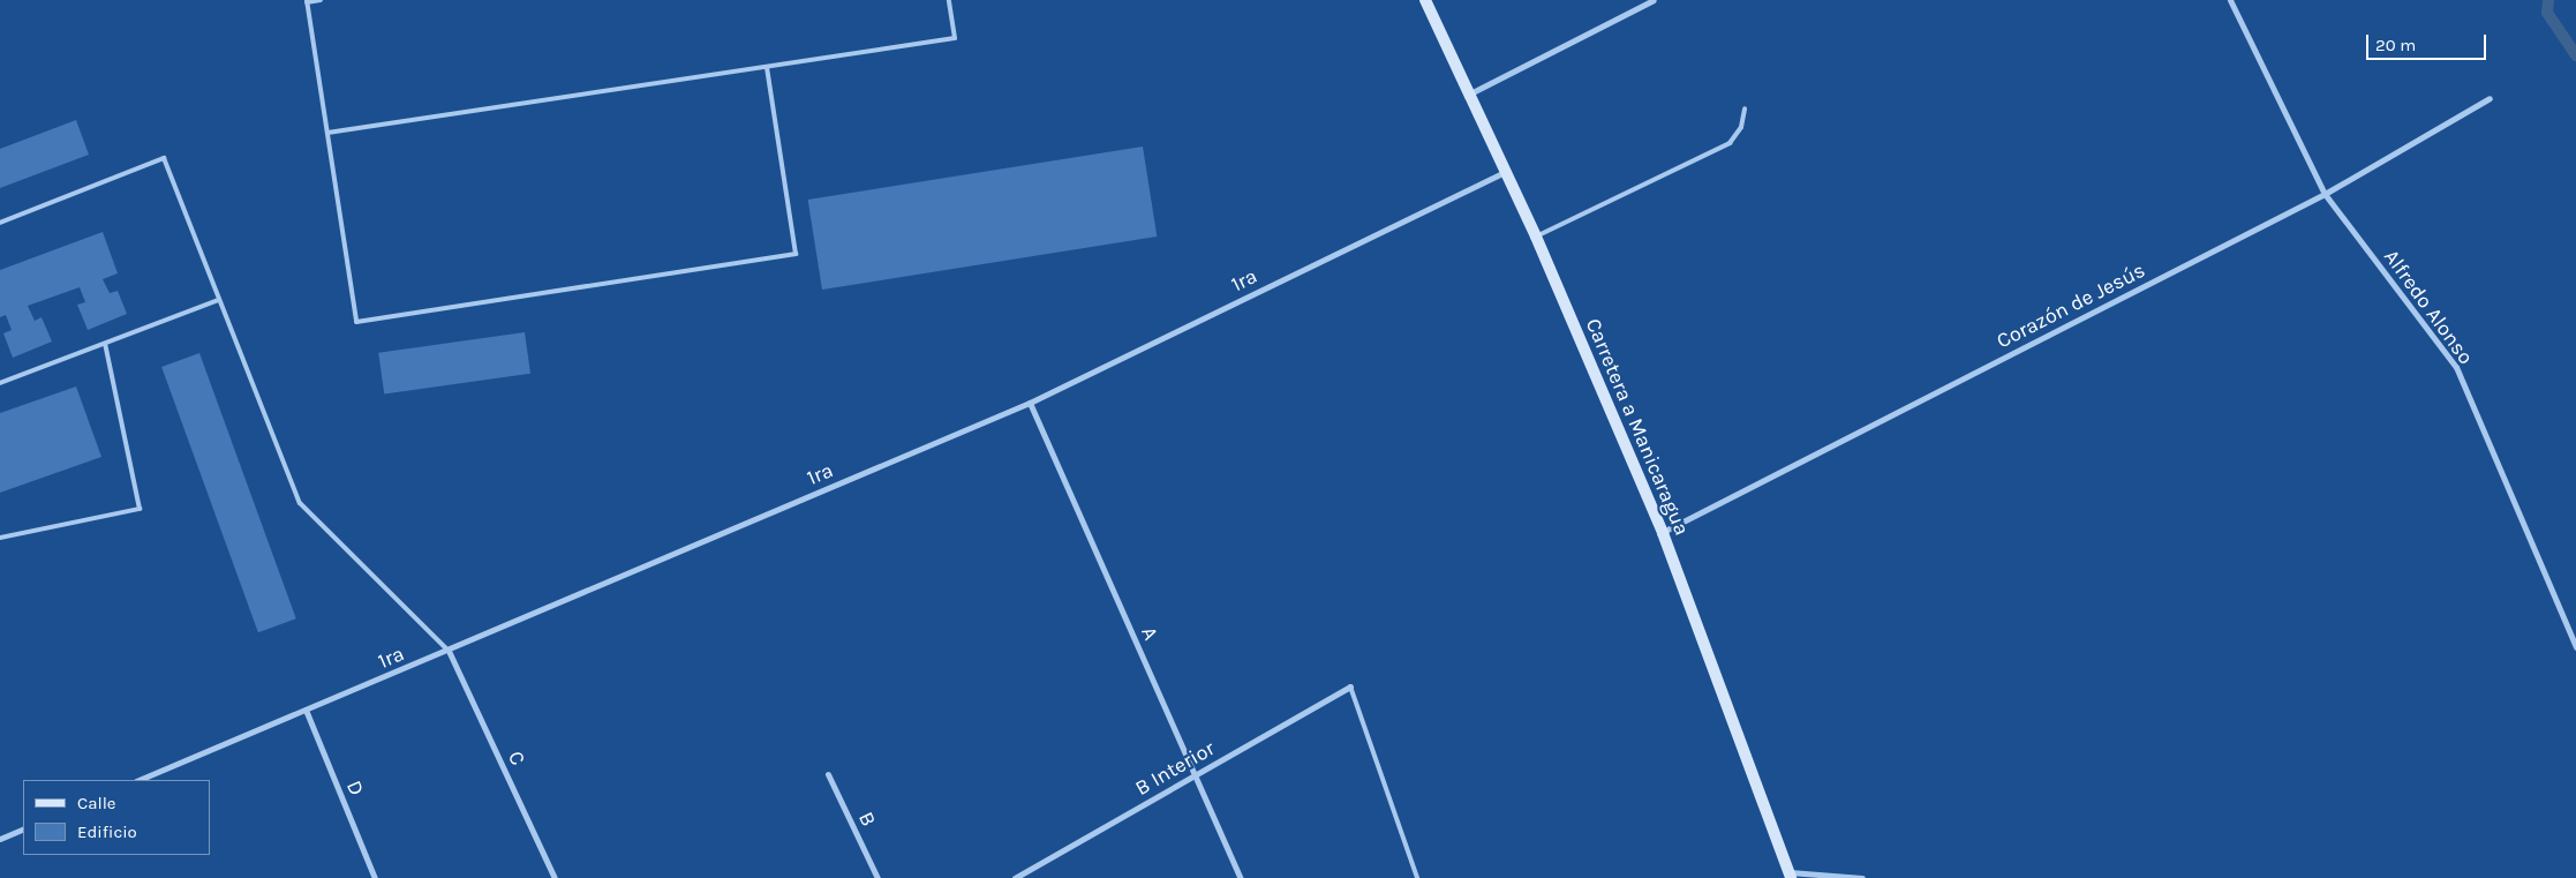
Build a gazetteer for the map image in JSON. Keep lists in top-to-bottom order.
{
  "streets": {
    "main road": ["Carretera a Manicaragua"],
    "street": [
      "1ra",
      "Corazón de Jesús",
      "Alfredo Alonso",
      "A",
      "C",
      "B Interior",
      "D",
      "B"
    ]
  },
  "crossings": [
    ["1ra", "Carretera a Manicaragua"],
    ["1ra", "A"],
    ["1ra", "C"],
    ["1ra", "D"],
    ["Corazón de Jesús", "Alfredo Alonso"],
    ["Corazón de Jesús", "Carretera a Manicaragua"],
    ["A", "B Interior"]
  ],
  "legend": ["Calle", "Edificio"],
  "scale_bar": "20 m"
}
